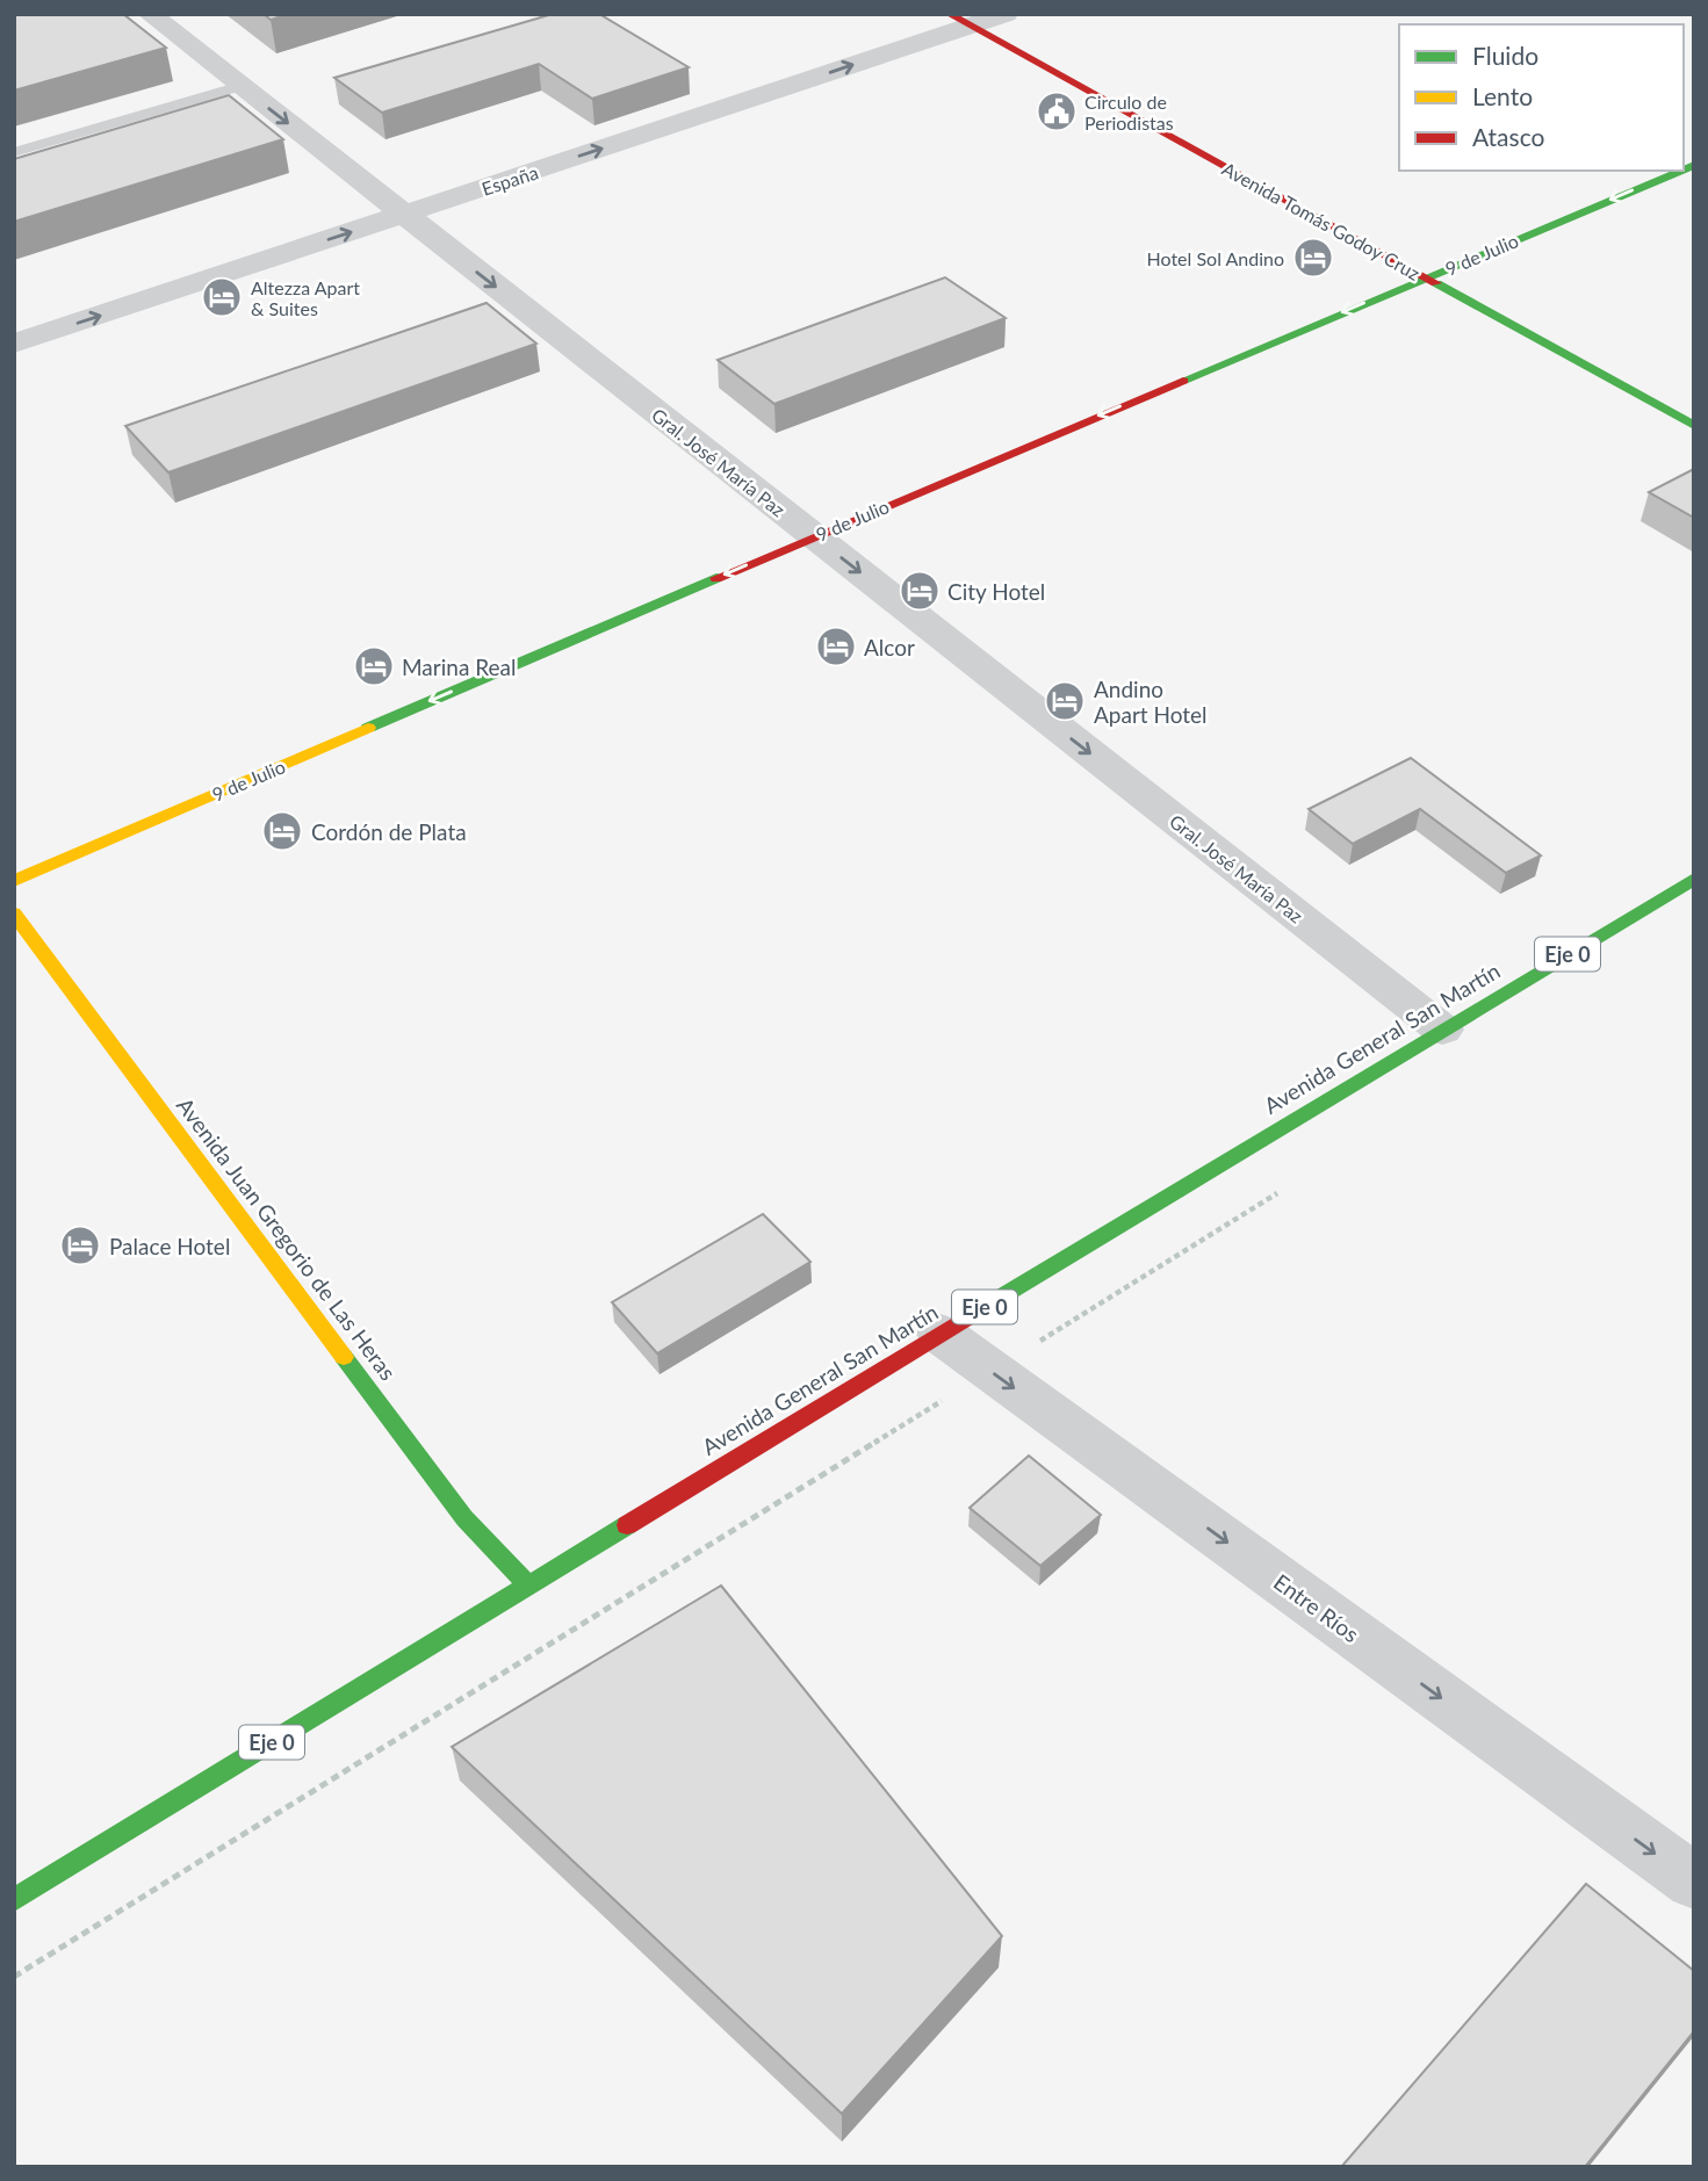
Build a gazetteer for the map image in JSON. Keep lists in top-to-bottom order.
{
  "streets": {
    "main road": [
      "Avenida Tomás Godoy Cruz",
      "9 de Julio",
      "Eje 0",
      "Avenida General San Martín",
      "Avenida Juan Gregorio de Las Heras"
    ],
    "street": ["España", "Gral. José María Paz", "Entre Ríos"]
  },
  "crossings": [
    ["España", "Avenida Tomás Godoy Cruz"],
    ["España", "Gral. José María Paz"],
    ["Avenida Tomás Godoy Cruz", "9 de Julio"],
    ["9 de Julio", "Gral. José María Paz"],
    ["Gral. José María Paz", "Avenida General San Martín"],
    ["Avenida General San Martín", "Avenida Juan Gregorio de Las Heras"],
    ["Avenida General San Martín", "Entre Ríos"]
  ],
  "one_way": [
    "España",
    "9 de Julio",
    "Gral. José María Paz",
    "Entre Ríos"
  ],
  "places": {
    "public building": ["Circulo de Periodistas"],
    "hotel": [
      "Hotel Sol Andino",
      "Altezza Apart & Suites",
      "City Hotel",
      "Alcor",
      "Marina Real",
      "Andino Apart Hotel",
      "Cordón de Plata",
      "Palace Hotel"
    ]
  },
  "legend": ["Fluido", "Lento", "Atasco"]
}
